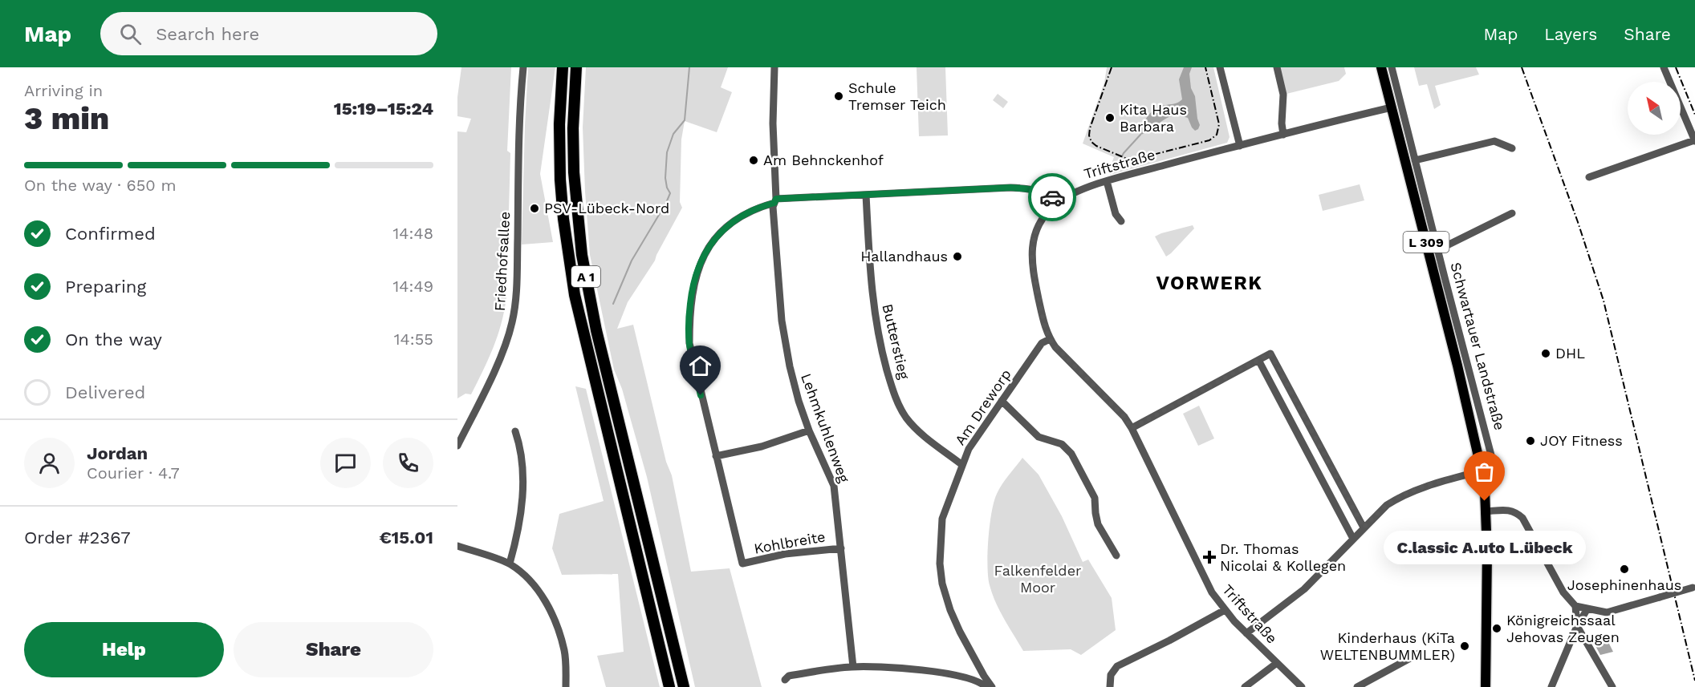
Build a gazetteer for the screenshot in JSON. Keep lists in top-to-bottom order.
{
  "streets": {
    "highway": ["A 1"],
    "main road": ["L 309", "Schwartauer Landstraße"],
    "street": [
      "Triftstraße",
      "Friedhofsallee",
      "Butterstieg",
      "Am Dreworp",
      "Lehmkuhlenweg",
      "Kohlbreite"
    ]
  },
  "crossings": [
    ["Triftstraße", "Schwartauer Landstraße"],
    ["Triftstraße", "Am Dreworp"],
    ["L 309", "Schwartauer Landstraße"],
    ["Butterstieg", "Am Dreworp"],
    ["Lehmkuhlenweg", "Kohlbreite"]
  ],
  "districts": ["VORWERK"],
  "parks": ["Falkenfelder Moor"],
  "places": {
    "other": [
      "Schule Tremser Teich",
      "Kita Haus Barbara",
      "Am Behnckenhof",
      "PSV-Lübeck-Nord",
      "Hallandhaus",
      "DHL",
      "JOY Fitness",
      "C.lassic A.uto L.übeck",
      "Josephinenhaus",
      "Königreichssaal Jehovas Zeugen",
      "Kinderhaus (KiTa WELTENBUMMLER)"
    ],
    "health": ["Dr. Thomas Nicolai & Kollegen"]
  },
  "north": "top left",
  "page": {
    "header": "Map",
    "search": "Search here",
    "nav": ["Map", "Layers", "Share"],
    "heading": ["3 min", "Arriving in", "15:19–15:24"],
    "panel": [
      "Jordan",
      "Courier · 4.7",
      "Order #2367",
      "€15.01"
    ],
    "bar": "On the way · 650 m",
    "list": [
      ["Confirmed", "14:48"],
      ["Preparing", "14:49"],
      ["On the way", "14:55"],
      "Delivered"
    ],
    "bubble": "C.lassic A.uto L.übeck",
    "buttons": ["Help", "Share"]
  }
}
